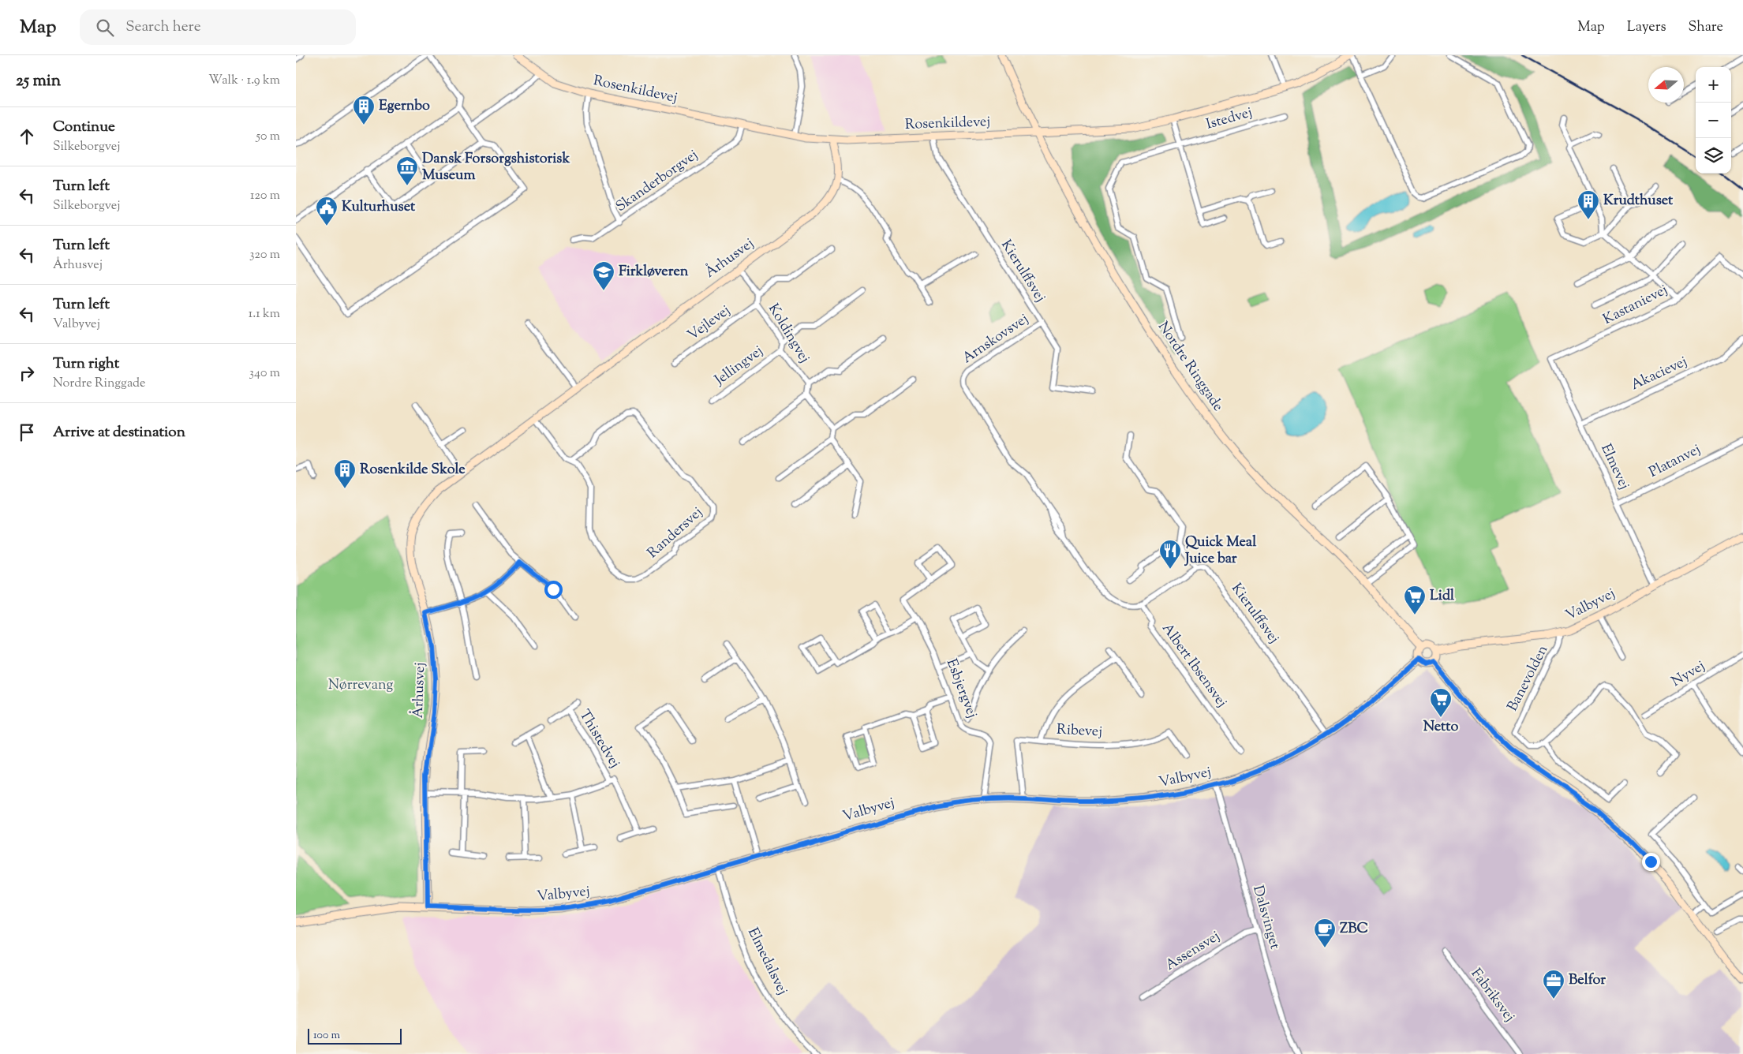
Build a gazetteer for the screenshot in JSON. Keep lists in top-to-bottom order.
{
  "streets": {
    "street": [
      "Rosenkildevej",
      "Istedvej",
      "Skanderborgvej",
      "Århusvej",
      "Kierulffsvej",
      "Kastanievej",
      "Vejlevej",
      "Koldingvej",
      "Arnskovsvej",
      "Jellingvej",
      "Nordre Ringgade",
      "Akacievej",
      "Platanvej",
      "Elmevej",
      "Randersvej",
      "Valbyvej",
      "Albert Ibsensvej",
      "Nyvej",
      "Banevolden",
      "Esbjergvej",
      "Ribevej",
      "Thistedvej",
      "Dalsvinget",
      "Assensvej",
      "Elmedalsvej",
      "Fabriksvej"
    ]
  },
  "crossings": [
    ["Rosenkildevej", "Skanderborgvej"],
    ["Rosenkildevej", "Århusvej"],
    ["Rosenkildevej", "Kierulffsvej"],
    ["Rosenkildevej", "Nordre Ringgade"],
    ["Århusvej", "Koldingvej"],
    ["Århusvej", "Randersvej"],
    ["Århusvej", "Valbyvej"],
    ["Århusvej", "Thistedvej"],
    ["Kierulffsvej", "Arnskovsvej"],
    ["Kierulffsvej", "Valbyvej"],
    ["Kastanievej", "Elmevej"],
    ["Vejlevej", "Koldingvej"],
    ["Koldingvej", "Jellingvej"],
    ["Arnskovsvej", "Albert Ibsensvej"],
    ["Nordre Ringgade", "Valbyvej"],
    ["Akacievej", "Elmevej"],
    ["Platanvej", "Elmevej"],
    ["Elmevej", "Valbyvej"],
    ["Valbyvej", "Banevolden"],
    ["Valbyvej", "Esbjergvej"],
    ["Valbyvej", "Ribevej"],
    ["Valbyvej", "Dalsvinget"],
    ["Valbyvej", "Elmedalsvej"],
    ["Dalsvinget", "Assensvej"]
  ],
  "parks": ["Nørrevang"],
  "places": {
    "building": ["Egernbo", "Krudthuset", "Rosenkilde Skole"],
    "museum": ["Dansk Forsorgshistorisk Museum"],
    "public building": ["Kulturhuset"],
    "school or university": ["Firkløveren"],
    "restaurant": ["Quick Meal Juice bar"],
    "supermarket": ["Lidl", "Netto"],
    "cafe": ["ZBC"],
    "office": ["Belfor"]
  },
  "scale_bar": "100 m",
  "north": "left",
  "page": {
    "header": "Map",
    "search": "Search here",
    "nav": ["Map", "Layers", "Share"],
    "heading": ["25 min", "Walk · 1.9 km"],
    "map_buttons": ["+", "−"],
    "list": [
      ["Continue", "Silkeborgvej", "50 m"],
      ["Turn left", "Silkeborgvej", "120 m"],
      ["Turn left", "Århusvej", "320 m"],
      ["Turn left", "Valbyvej", "1.1 km"],
      ["Turn right", "Nordre Ringgade", "340 m"],
      "Arrive at destination"
    ],
    "scale": "100 m"
  }
}
